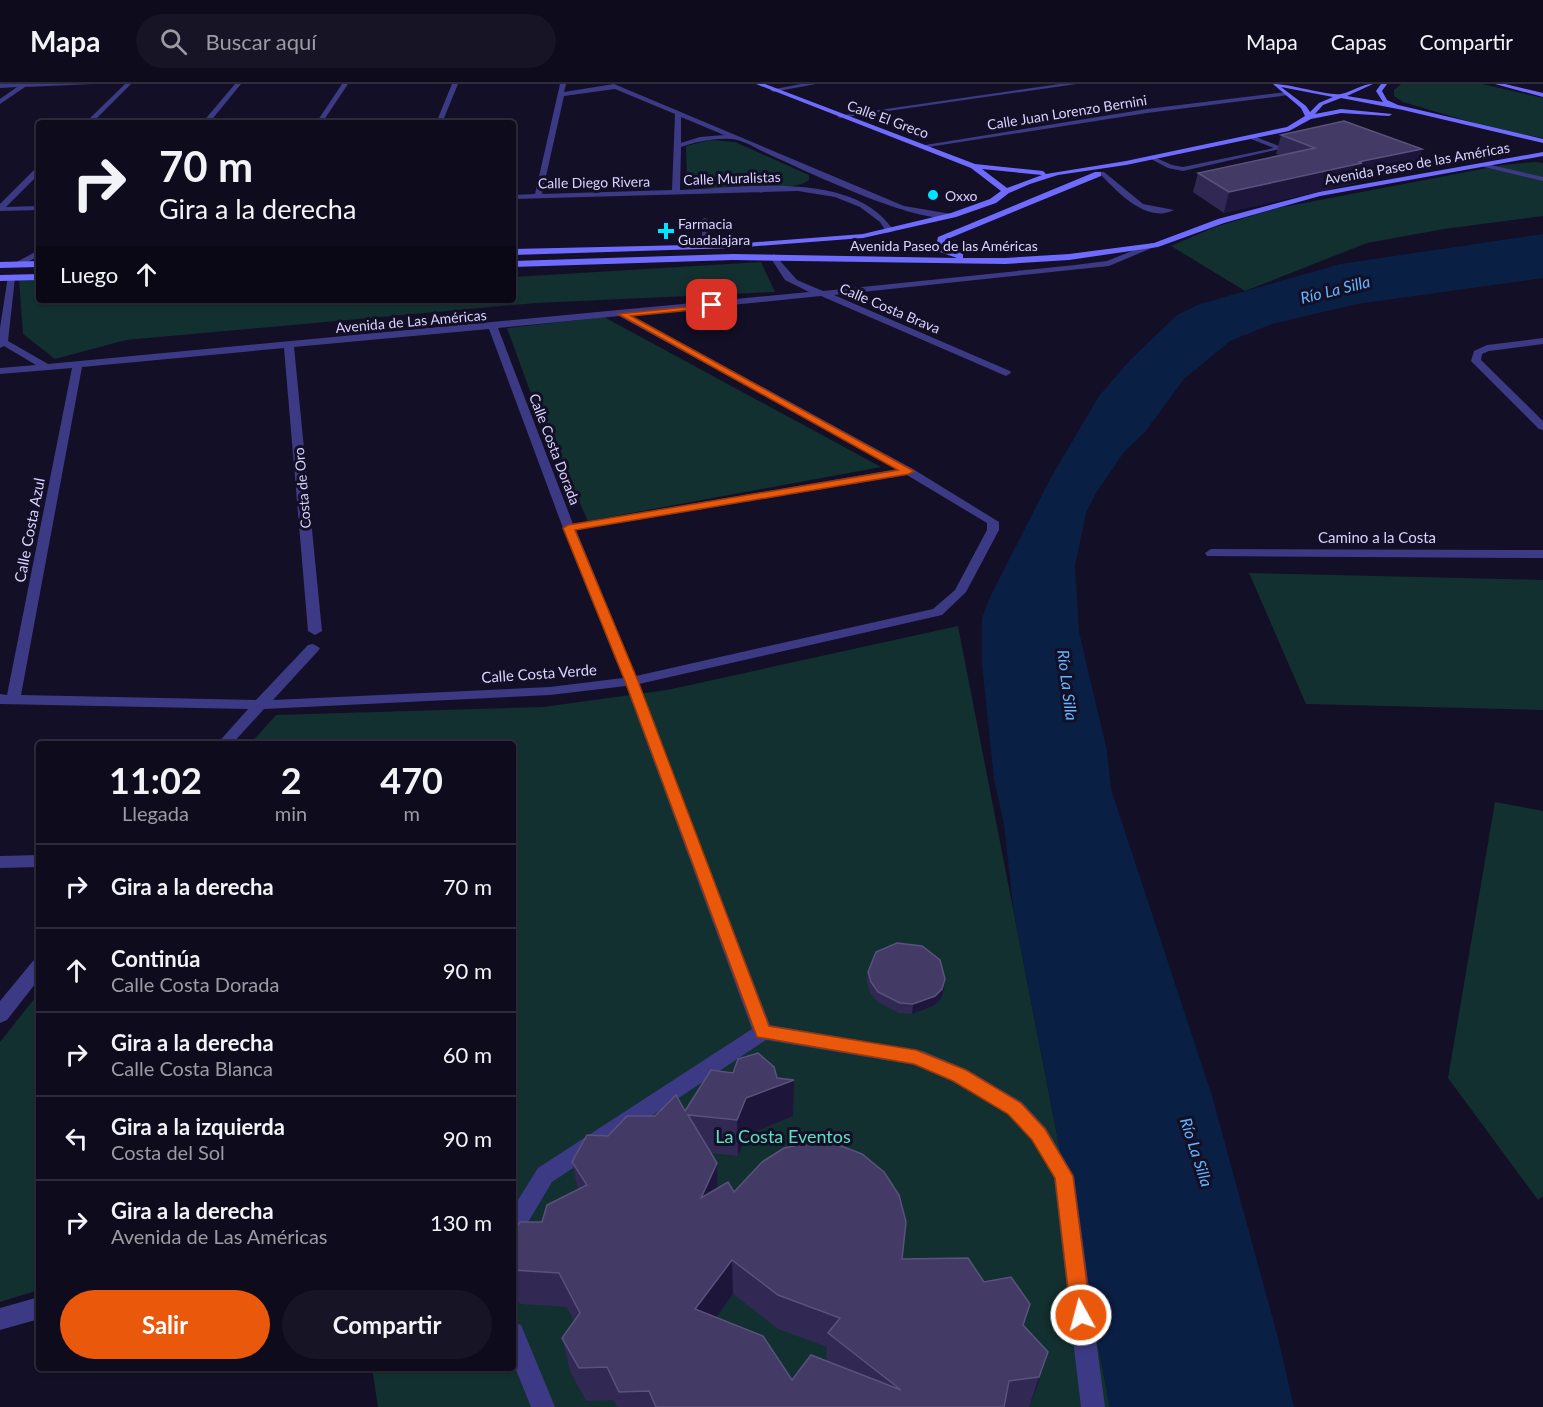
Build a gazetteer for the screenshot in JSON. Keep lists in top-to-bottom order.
{
  "streets": {
    "street": [
      "Calle Juan Lorenzo Bernini",
      "Calle El Greco",
      "Avenida Paseo de las Américas",
      "Calle Muralistas",
      "Calle Diego Rivera",
      "Calle Costa Brava",
      "Avenida de Las Américas",
      "Calle Costa Dorada",
      "Costa de Oro",
      "Calle Costa Azul",
      "Camino a la Costa",
      "Calle Costa Verde"
    ]
  },
  "crossings": [
    ["Calle Juan Lorenzo Bernini", "Calle El Greco"],
    ["Calle El Greco", "Avenida Paseo de las Américas"],
    ["Avenida Paseo de las Américas", "Calle Muralistas"],
    ["Avenida Paseo de las Américas", "Calle Costa Brava"],
    ["Calle Muralistas", "Calle Diego Rivera"],
    ["Calle Costa Brava", "Avenida de Las Américas"],
    ["Avenida de Las Américas", "Calle Costa Dorada"],
    ["Avenida de Las Américas", "Costa de Oro"],
    ["Avenida de Las Américas", "Calle Costa Azul"],
    ["Calle Costa Dorada", "Calle Costa Verde"],
    ["Calle Costa Azul", "Calle Costa Verde"]
  ],
  "water": ["Río La Silla"],
  "parks": ["La Costa Eventos"],
  "places": {
    "other": ["Oxxo"],
    "health": ["Farmacia Guadalajara"]
  },
  "page": {
    "header": "Mapa",
    "search": "Buscar aquí",
    "nav": ["Mapa", "Capas", "Compartir"],
    "turn": ["70 m", "Gira a la derecha"],
    "then": "Luego",
    "eta": [
      "11:02",
      "Llegada",
      "2",
      "min",
      "470",
      "m"
    ],
    "list": [
      {
        "name": "Gira a la derecha",
        "value": "70 m"
      },
      {
        "name": "Continúa",
        "note": "Calle Costa Dorada",
        "value": "90 m"
      },
      {
        "name": "Gira a la derecha",
        "note": "Calle Costa Blanca",
        "value": "60 m"
      },
      {
        "name": "Gira a la izquierda",
        "note": "Costa del Sol",
        "value": "90 m"
      },
      {
        "name": "Gira a la derecha",
        "note": "Avenida de Las Américas",
        "value": "130 m"
      }
    ],
    "buttons": ["Salir", "Compartir"]
  }
}
